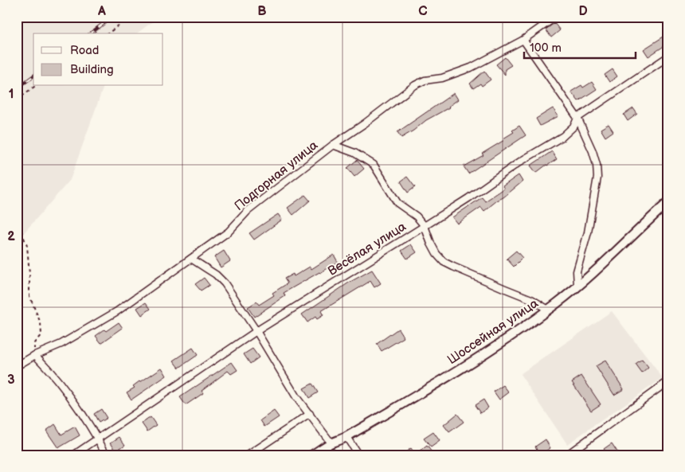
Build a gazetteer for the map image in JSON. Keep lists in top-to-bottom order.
{
  "streets": {
    "main road": ["Шоссейная улица"],
    "street": ["Подгорная улица", "Весёлая улица"]
  },
  "legend": ["Road", "Building"],
  "scale_bar": "100 m",
  "grid": {
    "columns": [
      "A",
      "B",
      "C",
      "D"
    ],
    "rows": ["1", "2", "3"]
  }
}
